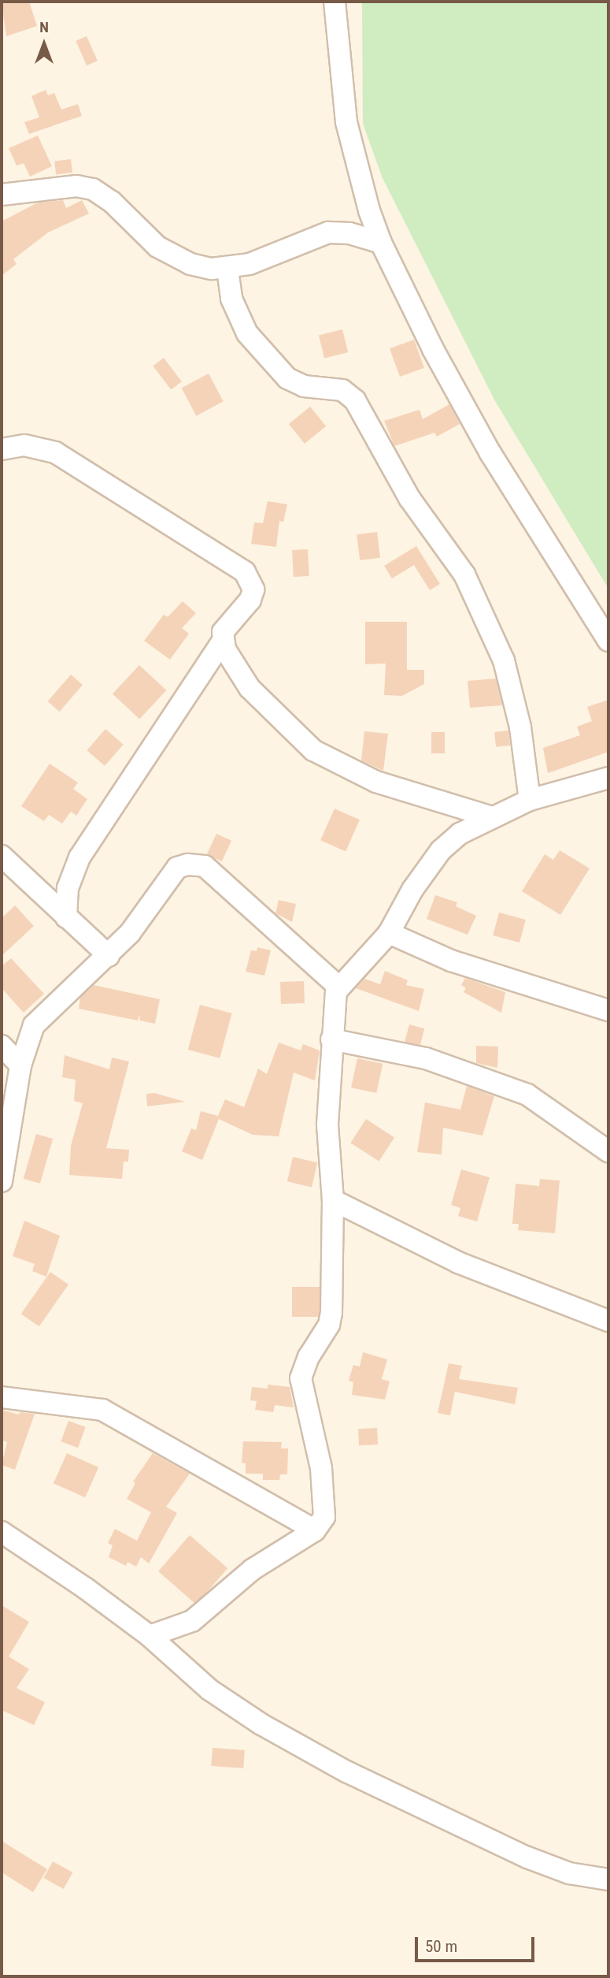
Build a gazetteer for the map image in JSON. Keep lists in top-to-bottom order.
{
  "scale_bar": "50 m",
  "north": "top"
}
